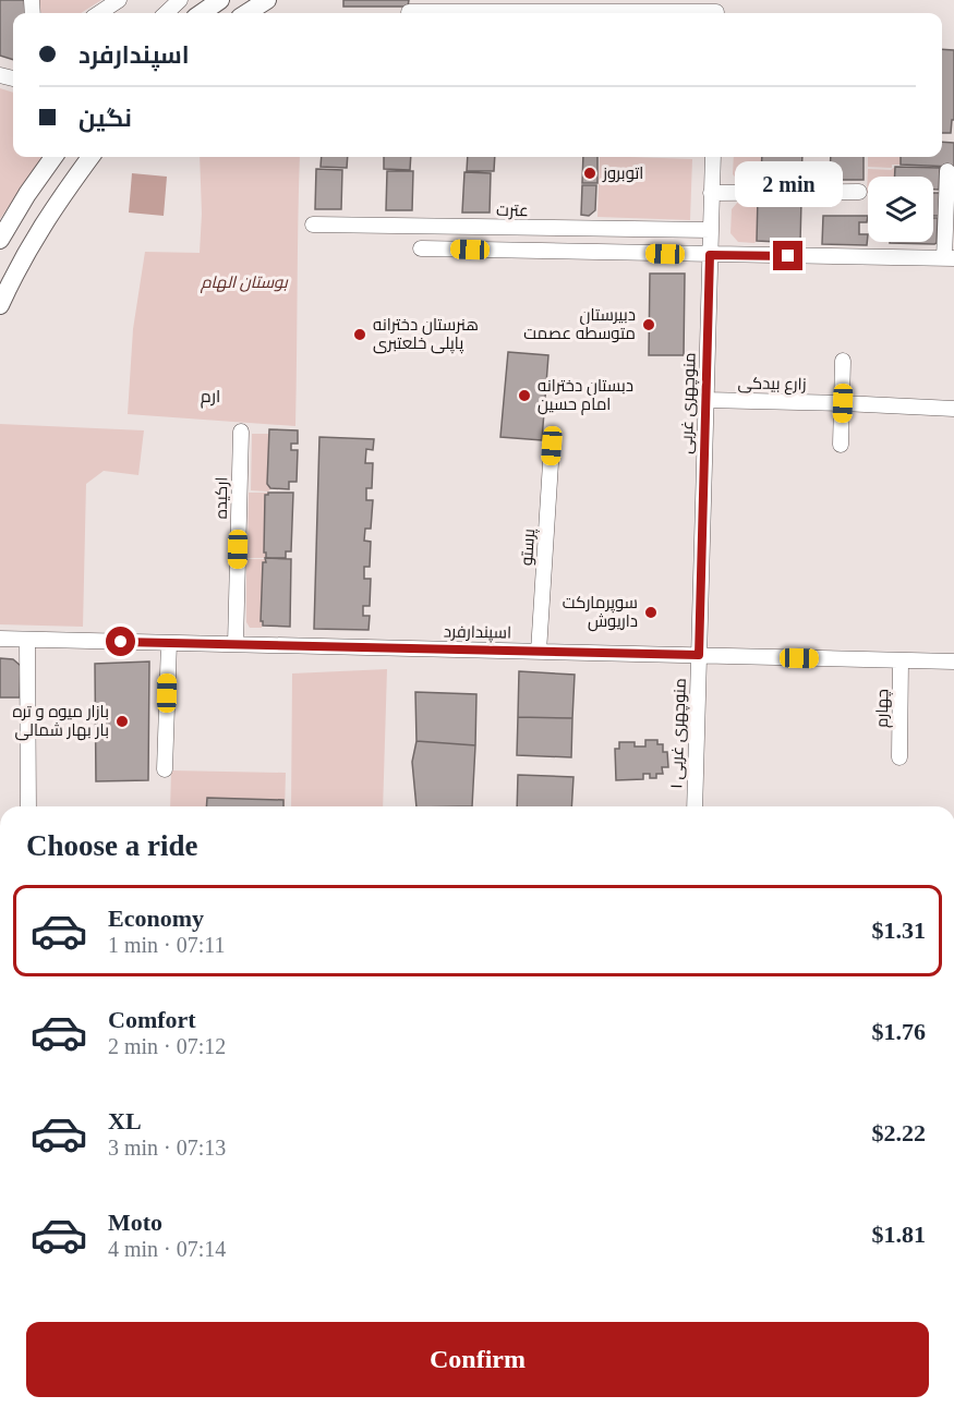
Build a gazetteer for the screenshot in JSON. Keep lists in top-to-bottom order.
{
  "streets": {
    "street": [
      "عترت",
      "زارع بیدکی",
      "منوچهری غربی",
      "ارکیده",
      "پرستو",
      "اسپندارفرد",
      "چهارم",
      "منوچهری غربی ۱"
    ]
  },
  "crossings": [
    ["عترت", "منوچهری غربی"],
    ["زارع بیدکی", "منوچهری غربی"],
    ["منوچهری غربی", "اسپندارفرد"],
    ["منوچهری غربی", "منوچهری غربی ۱"],
    ["ارکیده", "اسپندارفرد"],
    ["پرستو", "اسپندارفرد"],
    ["اسپندارفرد", "چهارم"],
    ["اسپندارفرد", "منوچهری غربی ۱"]
  ],
  "districts": ["ارم"],
  "parks": ["بوستان الهام"],
  "places": [
    "اتوبروز",
    "دبیرستان متوسطه عصمت",
    "هنرستان دخترانه پاپلی خلعتبری",
    "دبستان دخترانه امام حسین",
    "سوپرمارکت داریوش",
    "بازار میوه و تره بار بهار شمالی"
  ],
  "page": {
    "banner": ["اسپندارفرد", "نگین"],
    "bubble": "2 min",
    "heading": "Choose a ride",
    "list": [
      {
        "name": "Economy",
        "note": "1 min · 07:11",
        "value": "$1.31"
      },
      {
        "name": "Comfort",
        "note": "2 min · 07:12",
        "value": "$1.76"
      },
      {
        "name": "XL",
        "note": "3 min · 07:13",
        "value": "$2.22"
      },
      {
        "name": "Moto",
        "note": "4 min · 07:14",
        "value": "$1.81"
      }
    ],
    "buttons": "Confirm"
  }
}
